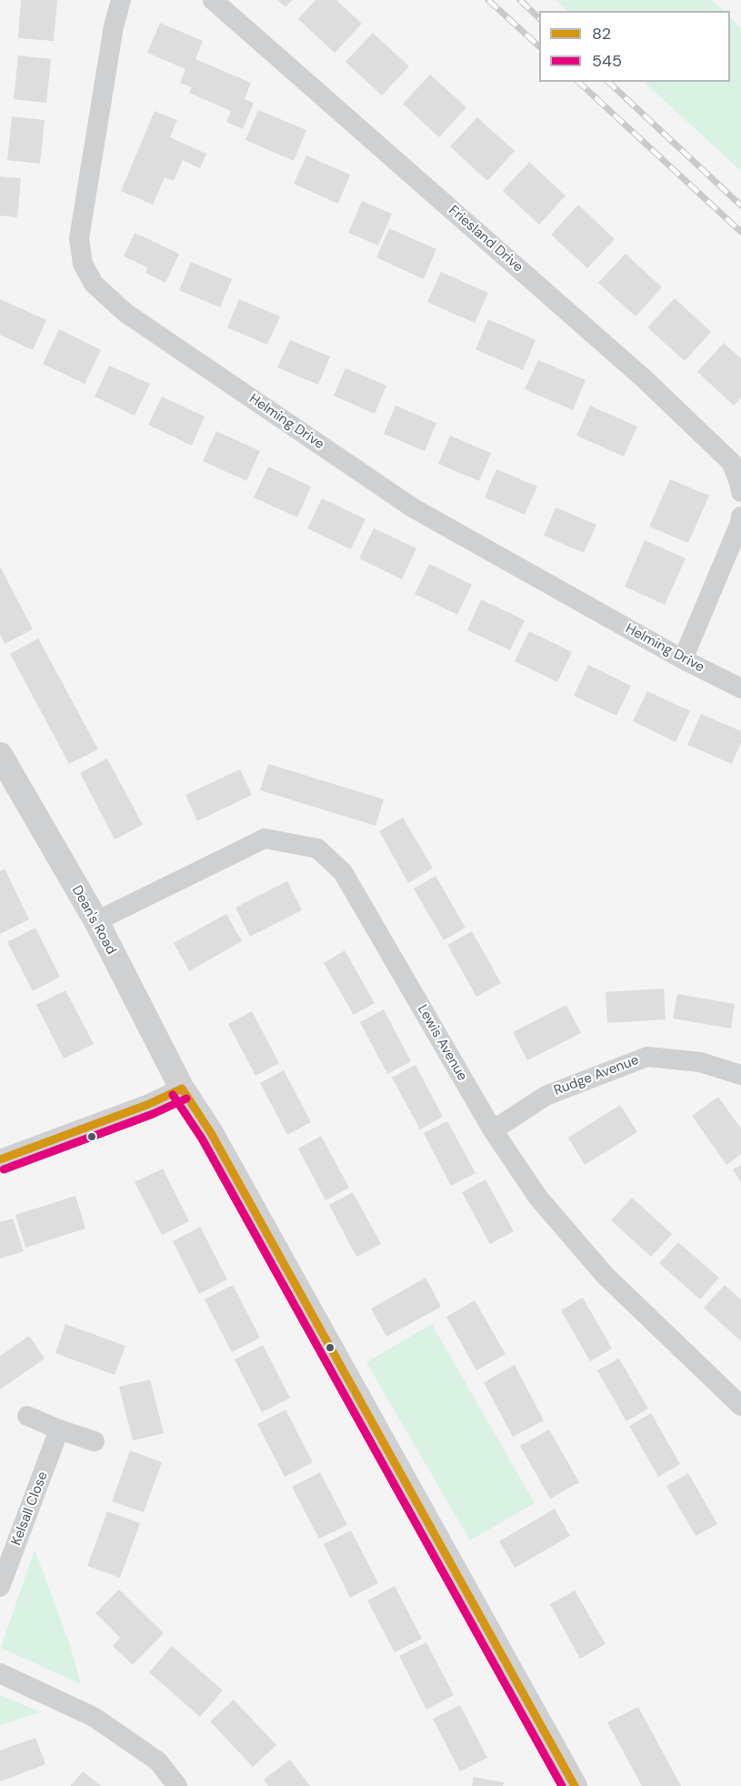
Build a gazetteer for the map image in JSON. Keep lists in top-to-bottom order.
{
  "streets": {
    "street": [
      "Friesland Drive",
      "Helming Drive",
      "Dean's Road",
      "Lewis Avenue",
      "Rudge Avenue",
      "Kelsall Close"
    ]
  },
  "crossings": [
    ["Dean's Road", "Lewis Avenue"],
    ["Lewis Avenue", "Rudge Avenue"]
  ],
  "lines": ["transit line 82", "transit line 545"],
  "legend": ["82", "545"]
}
